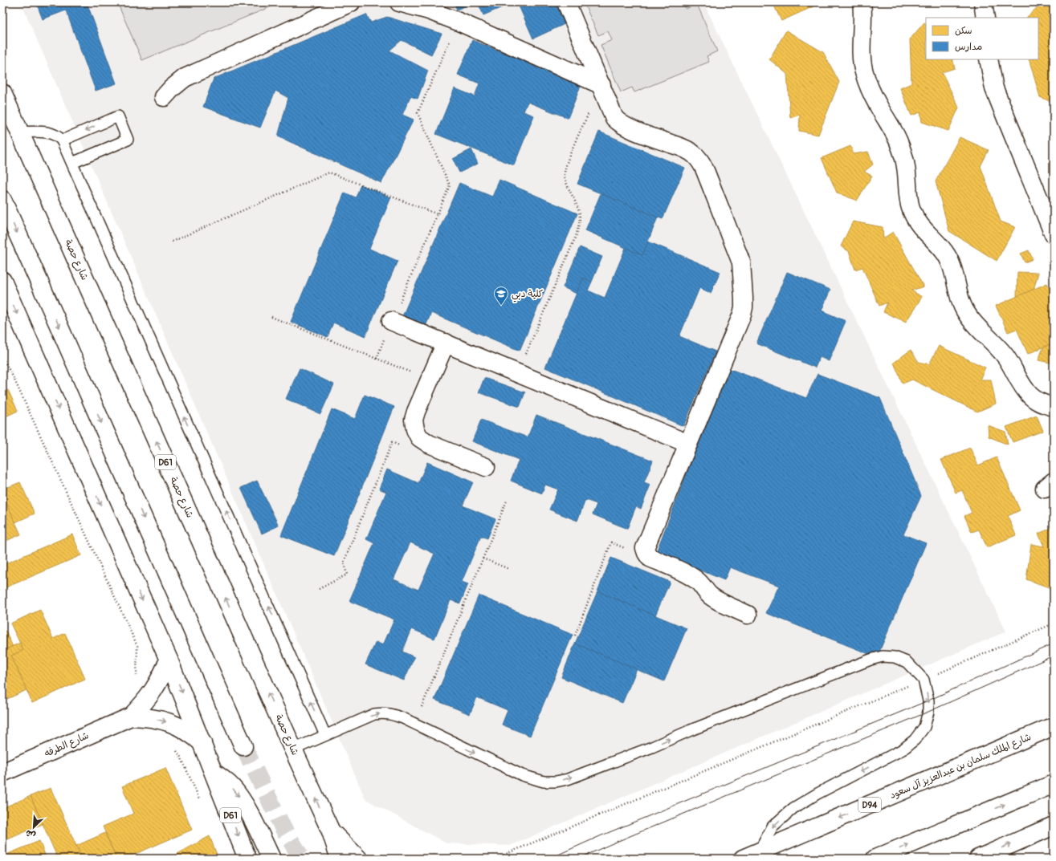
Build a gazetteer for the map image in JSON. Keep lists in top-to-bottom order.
{
  "streets": {
    "main road": [
      "شارع حصة",
      "D61",
      "شارع الطرفه",
      "شارع الملك سلمان بن عبدالعزيز آل سعود",
      "D94"
    ]
  },
  "crossings": [
    ["D61", "شارع الطرفه"]
  ],
  "places": {
    "school or university": ["كلية دبي"]
  },
  "legend": ["سكن", "مدارس"],
  "north": "bottom left"
}
